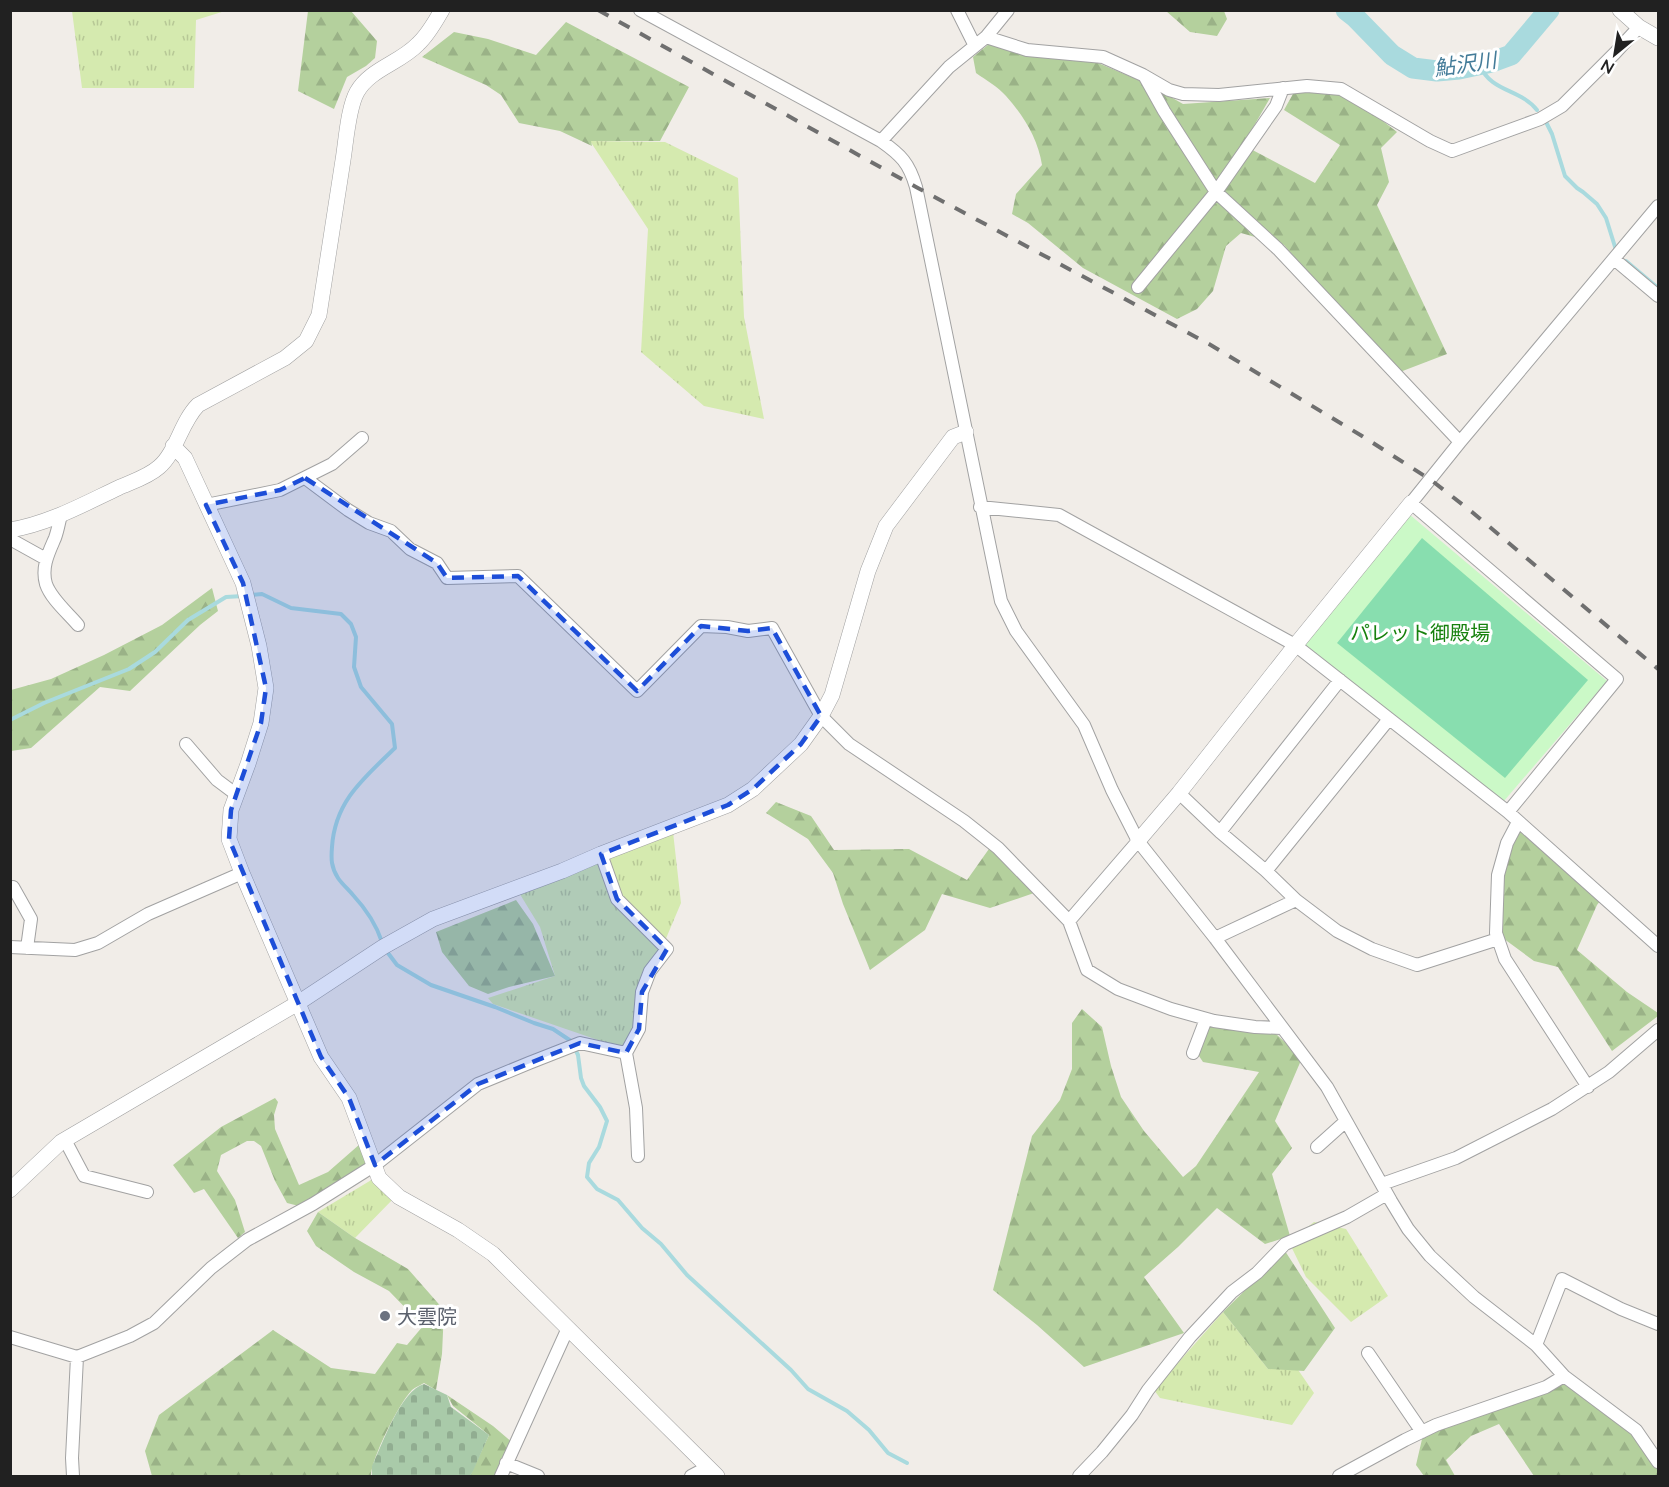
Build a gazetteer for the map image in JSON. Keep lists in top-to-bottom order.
{
  "water": ["鮎沢川"],
  "parks": ["パレット御殿場"],
  "places": ["大雲院"],
  "north": "bottom left"
}
